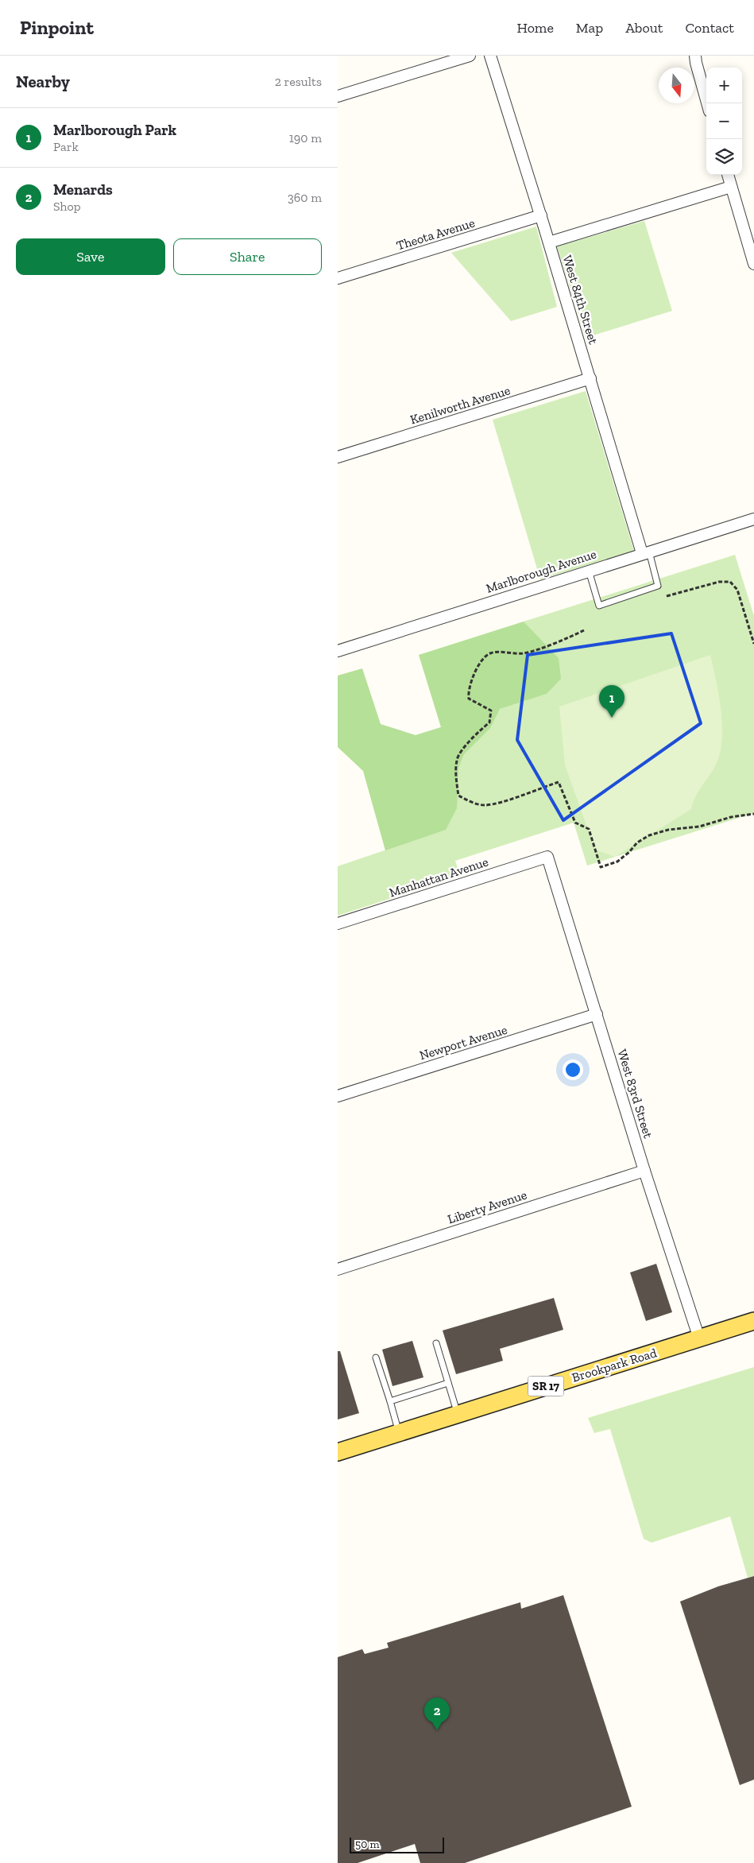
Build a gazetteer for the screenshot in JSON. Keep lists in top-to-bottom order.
{
  "streets": {
    "main road": ["Brookpark Road", "SR 17"],
    "street": [
      "Theota Avenue",
      "West 84th Street",
      "Kenilworth Avenue",
      "Marlborough Avenue",
      "Manhattan Avenue",
      "Newport Avenue",
      "West 83rd Street",
      "Liberty Avenue"
    ]
  },
  "crossings": [
    ["Theota Avenue", "West 84th Street"],
    ["West 84th Street", "Kenilworth Avenue"],
    ["West 84th Street", "Marlborough Avenue"],
    ["Manhattan Avenue", "West 83rd Street"],
    ["Newport Avenue", "West 83rd Street"],
    ["West 83rd Street", "Liberty Avenue"],
    ["West 83rd Street", "Brookpark Road"]
  ],
  "scale_bar": "50 m",
  "north": "bottom",
  "page": {
    "header": "Pinpoint",
    "nav": [
      "Home",
      "Map",
      "About",
      "Contact"
    ],
    "heading": ["Nearby", "2 results"],
    "map_buttons": ["+", "−"],
    "list": [
      {
        "mark": "1",
        "name": "Marlborough Park",
        "note": "Park",
        "value": "190 m"
      },
      {
        "mark": "2",
        "name": "Menards",
        "note": "Shop",
        "value": "360 m"
      }
    ],
    "buttons": ["Save", "Share"],
    "pins": ["1", "2"],
    "scale": "50 m"
  }
}
